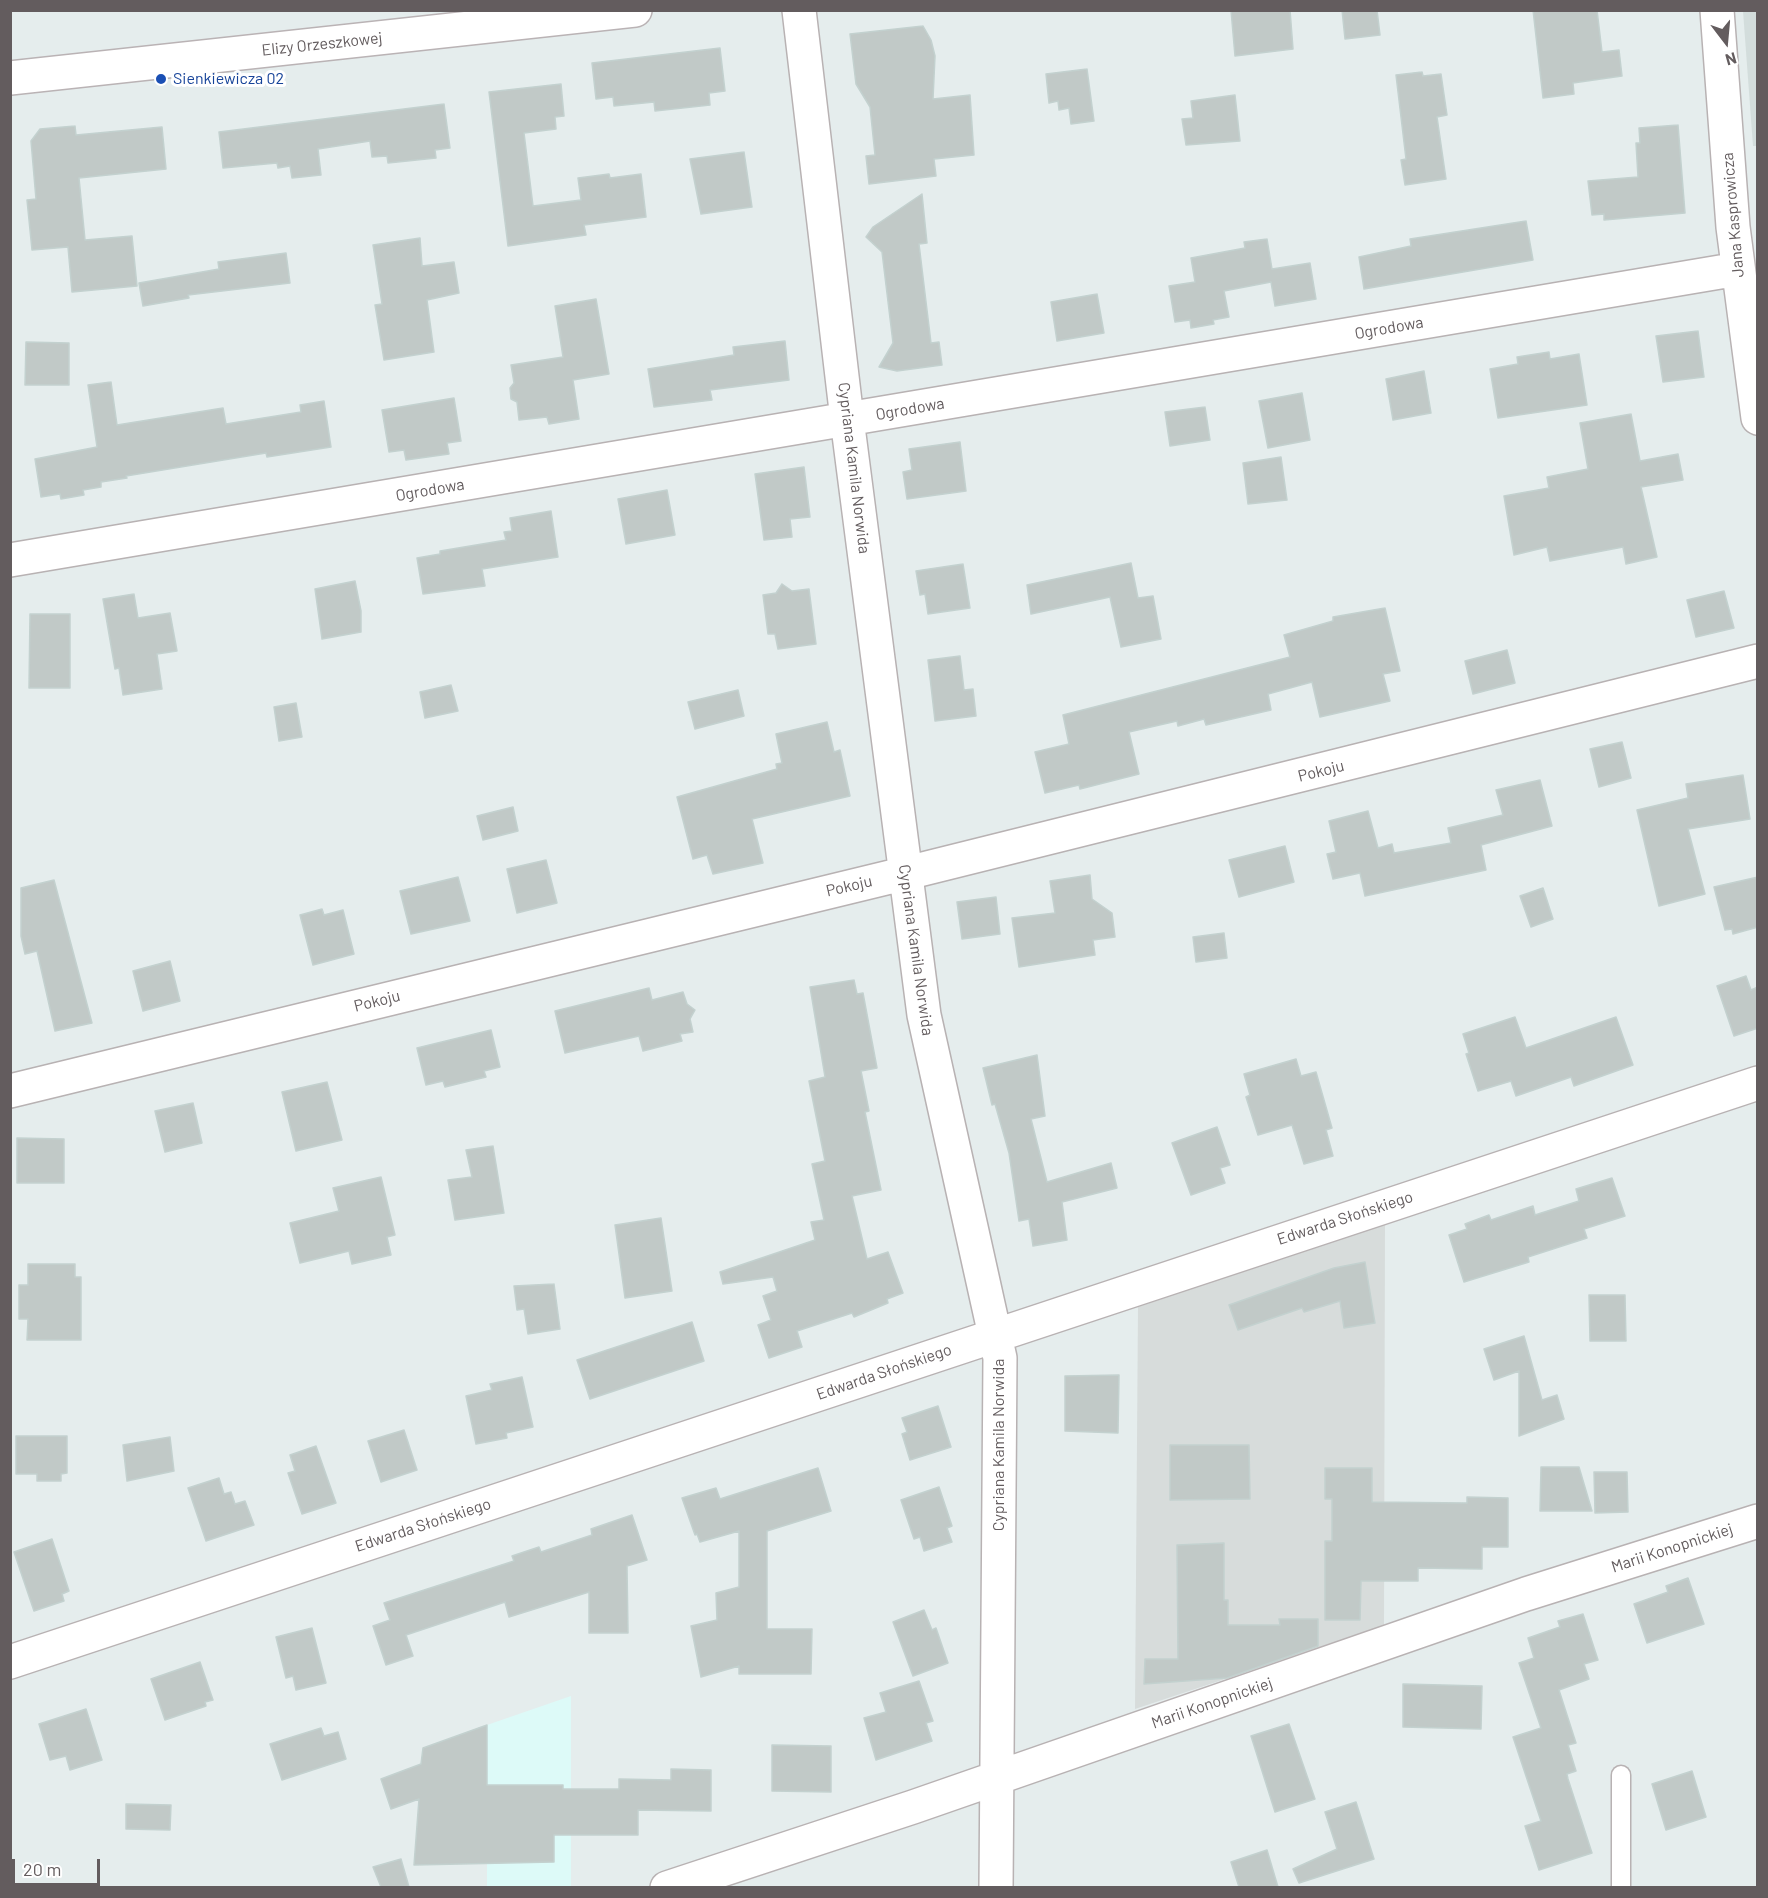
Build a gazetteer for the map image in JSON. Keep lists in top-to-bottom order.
{
  "streets": {
    "street": [
      "Elizy Orzeszkowej",
      "Jana Kasprowicza",
      "Ogrodowa",
      "Cypriana Kamila Norwida",
      "Pokoju",
      "Edwarda Słońskiego",
      "Marii Konopnickiej"
    ]
  },
  "crossings": [
    ["Jana Kasprowicza", "Ogrodowa"],
    ["Ogrodowa", "Cypriana Kamila Norwida"],
    ["Cypriana Kamila Norwida", "Pokoju"],
    ["Cypriana Kamila Norwida", "Edwarda Słońskiego"],
    ["Cypriana Kamila Norwida", "Marii Konopnickiej"]
  ],
  "places": ["Sienkiewicza 02"],
  "scale_bar": "20 m",
  "north": "bottom"
}
